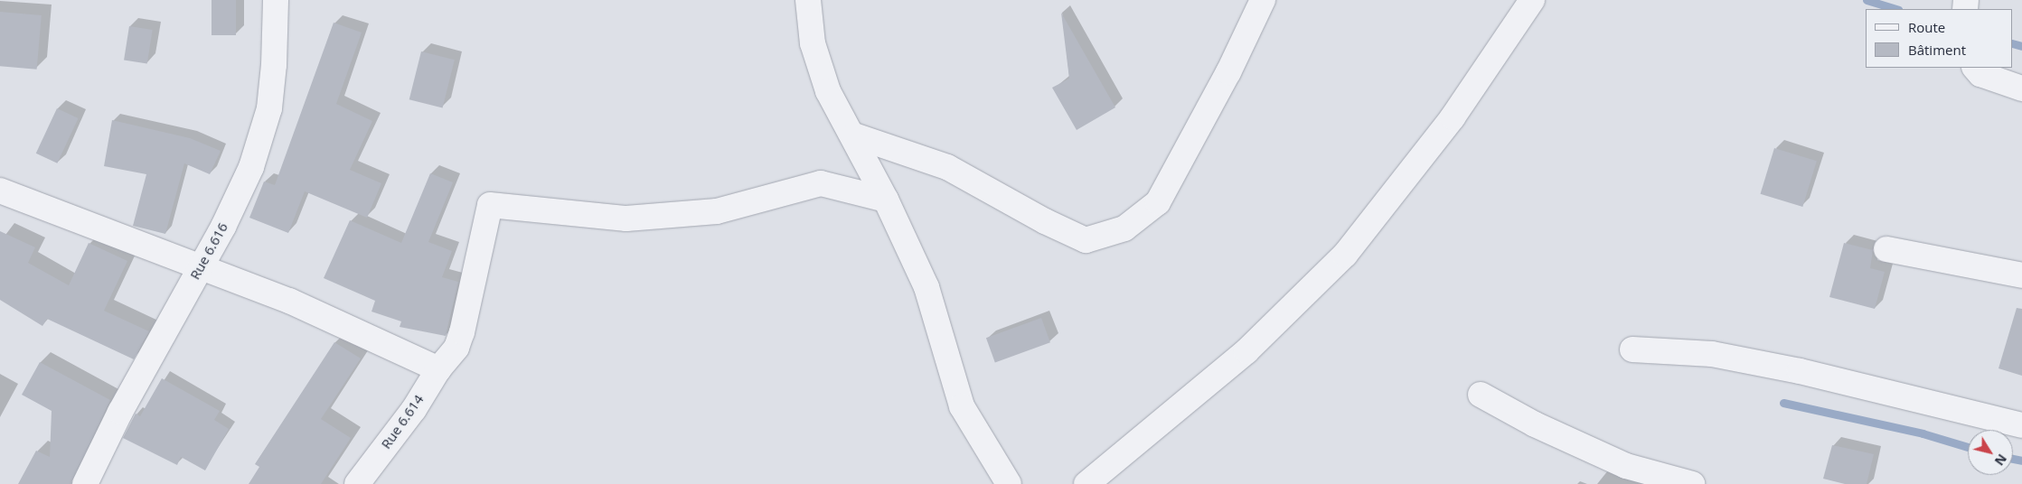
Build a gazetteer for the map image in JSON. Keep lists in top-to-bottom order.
{
  "streets": {
    "street": ["Rue 6.616", "Rue 6.614"]
  },
  "legend": ["Route", "Bâtiment"],
  "north": "bottom right"
}
